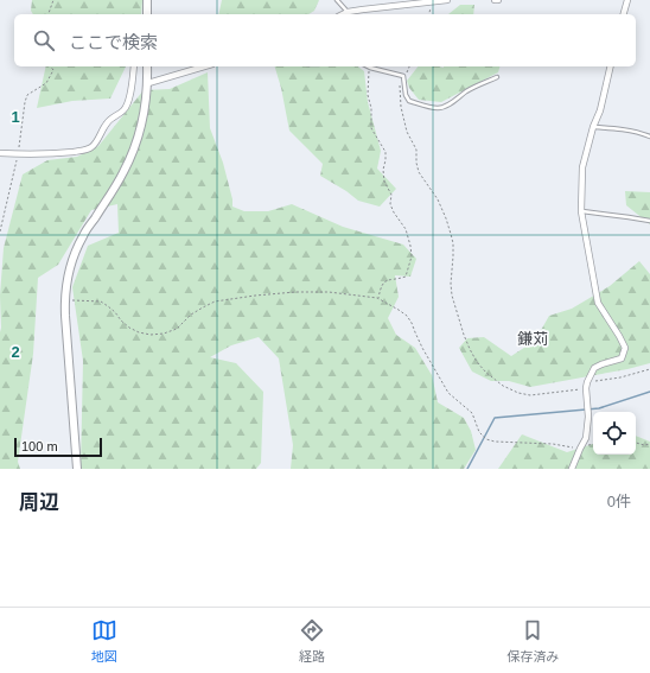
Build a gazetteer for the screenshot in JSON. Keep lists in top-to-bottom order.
{
  "districts": ["鎌苅"],
  "scale_bar": "100 m",
  "page": {
    "search": "ここで検索",
    "scale": "100 m",
    "heading": ["周辺", "0件"],
    "nav": ["地図", "経路", "保存済み"]
  },
  "grid": {
    "rows": ["1", "2"]
  }
}
